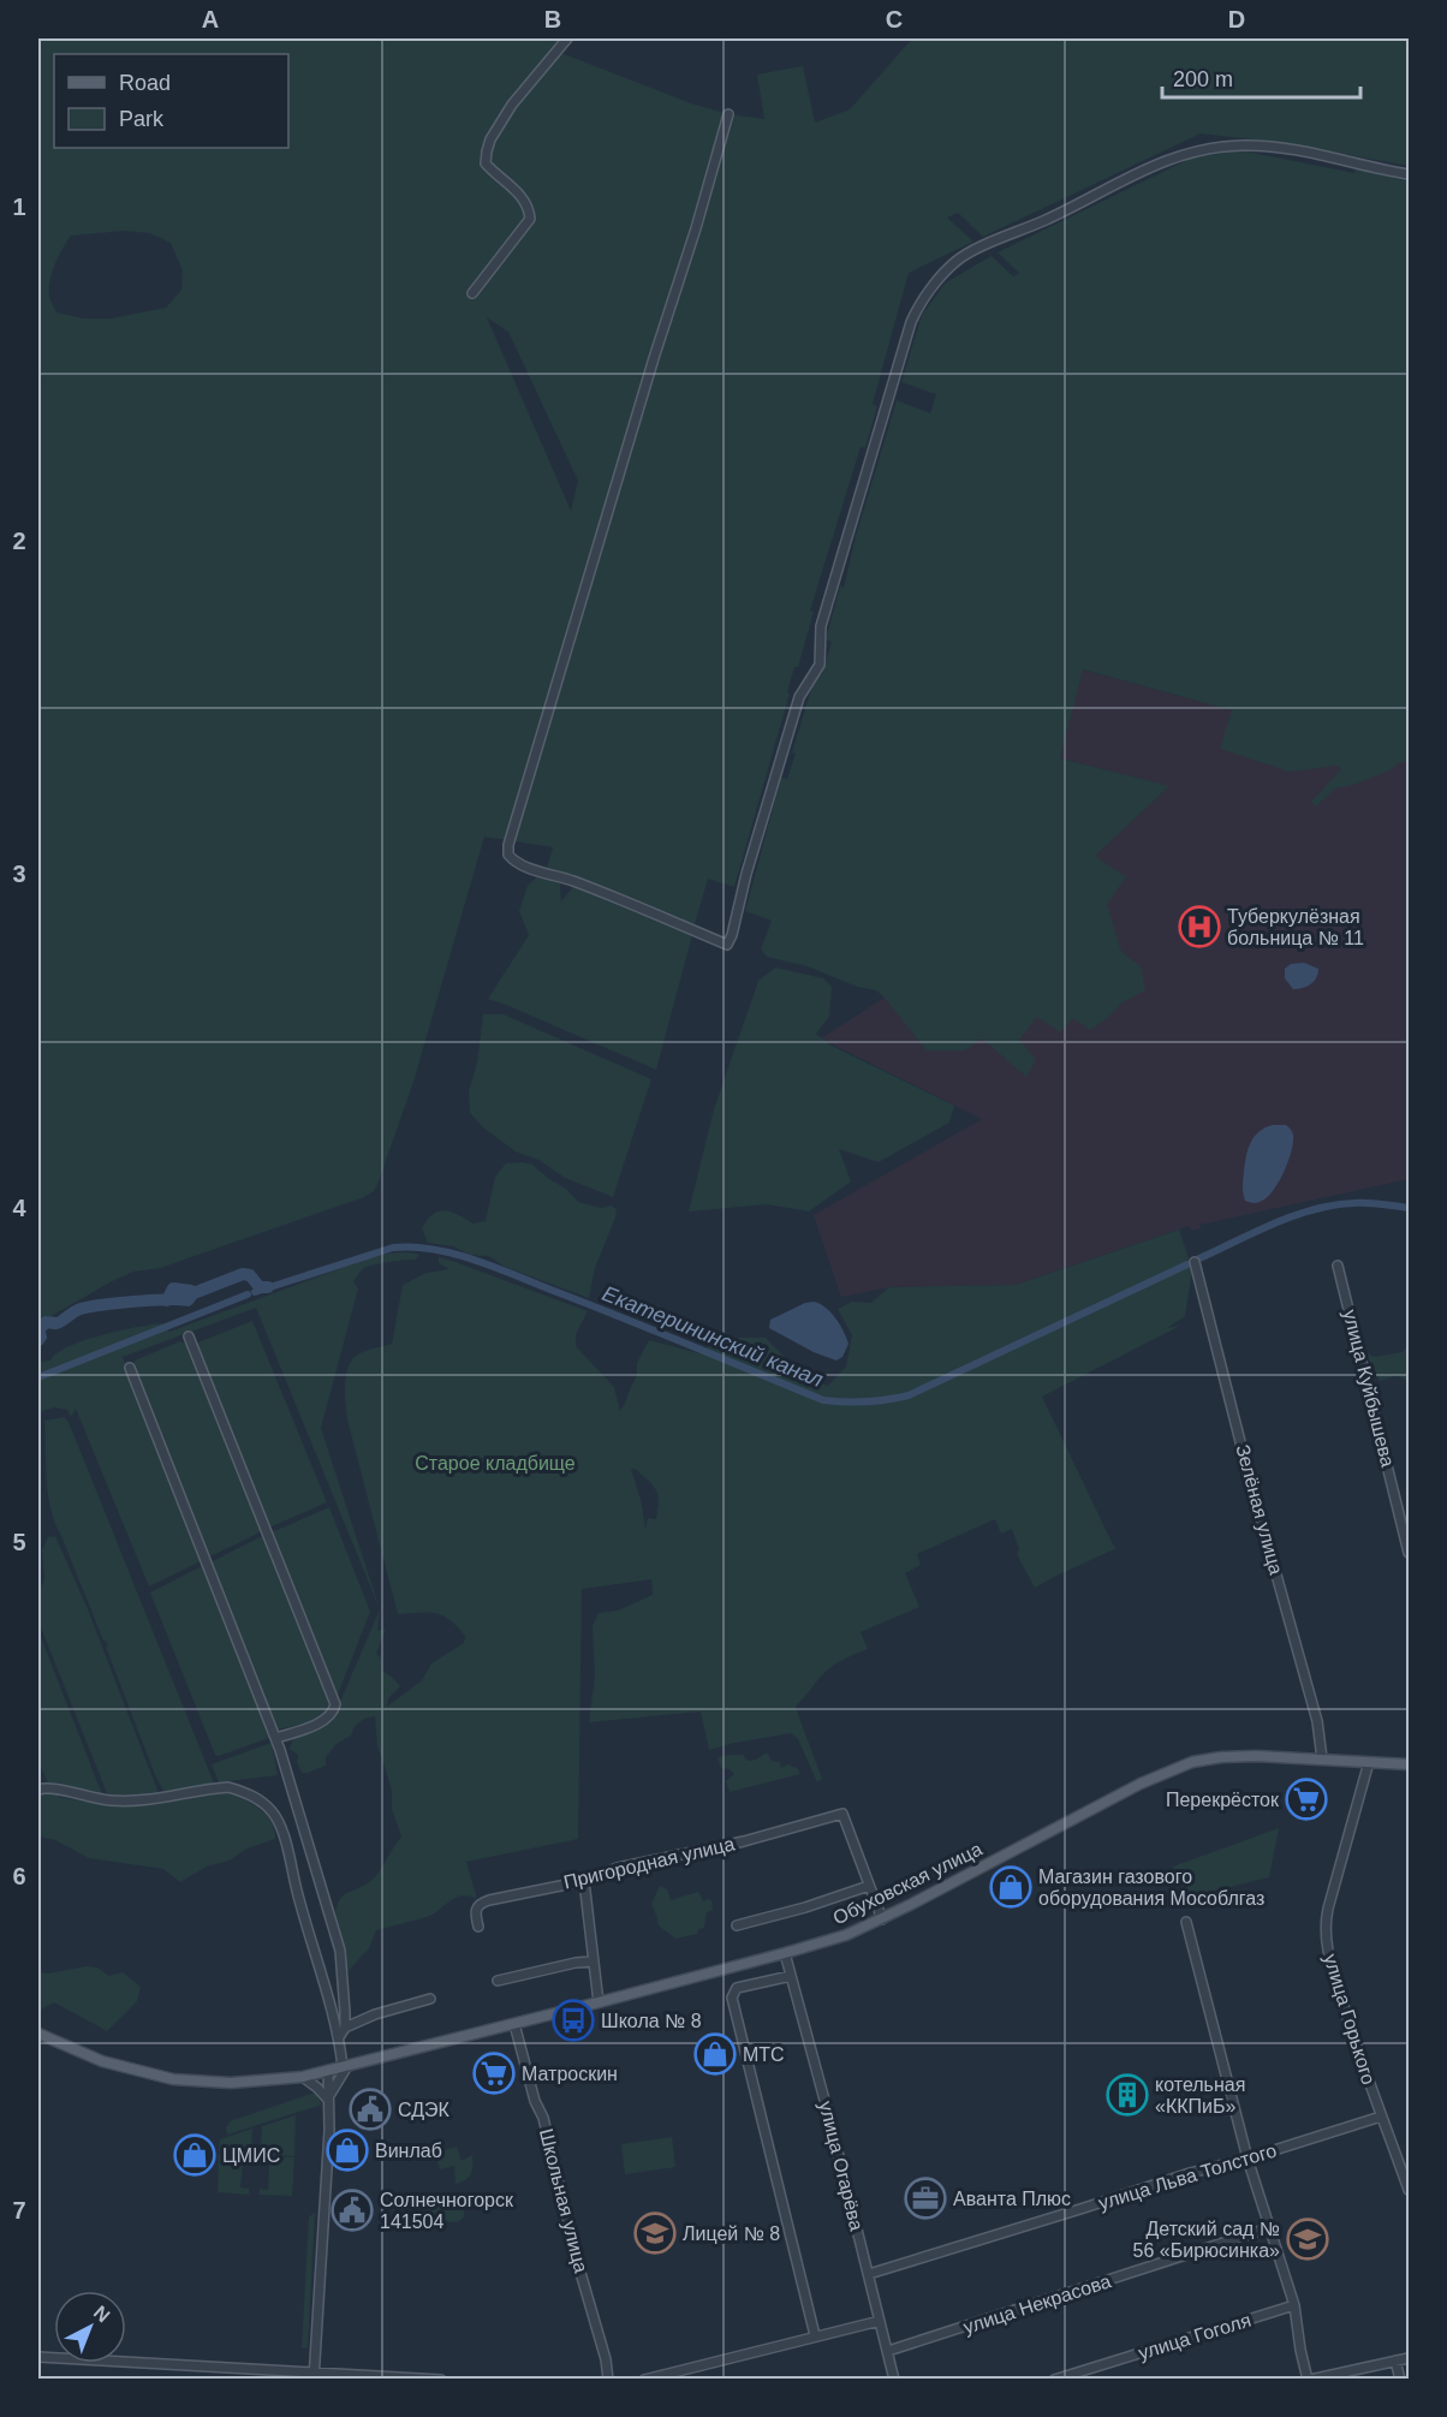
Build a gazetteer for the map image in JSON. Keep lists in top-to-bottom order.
{
  "streets": {
    "main road": ["Обуховская улица"],
    "street": [
      "улица Куйбышева",
      "Зелёная улица",
      "Пригородная улица",
      "улица Горького",
      "улица Огарёва",
      "улица Льва Толстого",
      "Школьная улица",
      "улица Некрасова",
      "улица Гоголя"
    ]
  },
  "crossings": [
    ["Зелёная улица", "Обуховская улица"],
    ["Обуховская улица", "улица Горького"],
    ["Обуховская улица", "улица Огарёва"],
    ["Обуховская улица", "Школьная улица"],
    ["улица Горького", "улица Льва Толстого"],
    ["улица Огарёва", "улица Льва Толстого"],
    ["улица Огарёва", "улица Некрасова"]
  ],
  "water": ["Екатерининский канал"],
  "parks": ["Старое кладбище"],
  "places": {
    "hospital": ["Туберкулёзная больница № 11"],
    "supermarket": ["Перекрёсток", "Матроскин"],
    "shop": [
      "Магазин газового оборудования Мособлгаз",
      "МТС",
      "Винлаб",
      "ЦМИС"
    ],
    "bus stop": ["Школа № 8"],
    "building": ["котельная «ККПиБ»"],
    "public building": ["СДЭК", "Солнечногорск 141504"],
    "office": ["Аванта Плюс"],
    "school or university": ["Лицей № 8", "Детский сад № 56 «Бирюсинка»"]
  },
  "legend": ["Road", "Park"],
  "scale_bar": "200 m",
  "north": "top right",
  "grid": {
    "columns": [
      "A",
      "B",
      "C",
      "D"
    ],
    "rows": [
      "1",
      "2",
      "3",
      "4",
      "5",
      "6",
      "7"
    ]
  }
}
